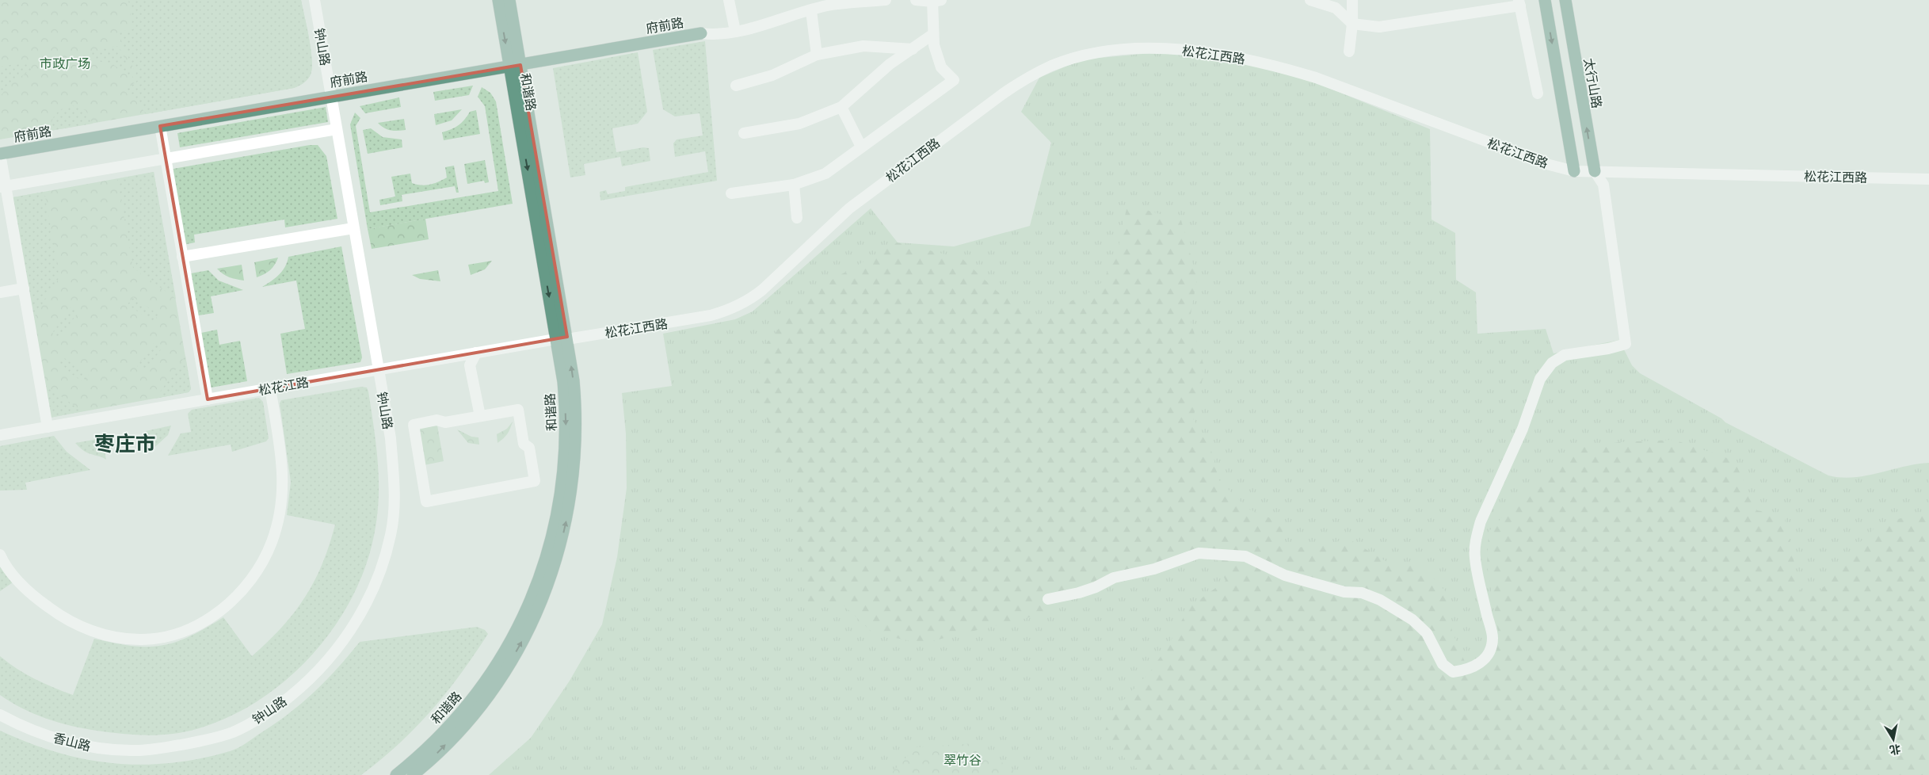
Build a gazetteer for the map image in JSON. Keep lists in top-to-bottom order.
{
  "streets": {
    "main road": ["府前路", "太行山路", "和谐路"],
    "street": [
      "钟山路",
      "松花江西路",
      "松花江路",
      "香山路"
    ]
  },
  "crossings": [
    ["府前路", "钟山路"],
    ["府前路", "和谐路"],
    ["钟山路", "松花江路"],
    ["钟山路", "香山路"],
    ["松花江西路", "太行山路"],
    ["松花江西路", "和谐路"],
    ["松花江西路", "松花江路"],
    ["和谐路", "松花江路"]
  ],
  "districts": ["枣庄市"],
  "parks": ["市政广场", "翠竹谷"],
  "north": "bottom"
}
